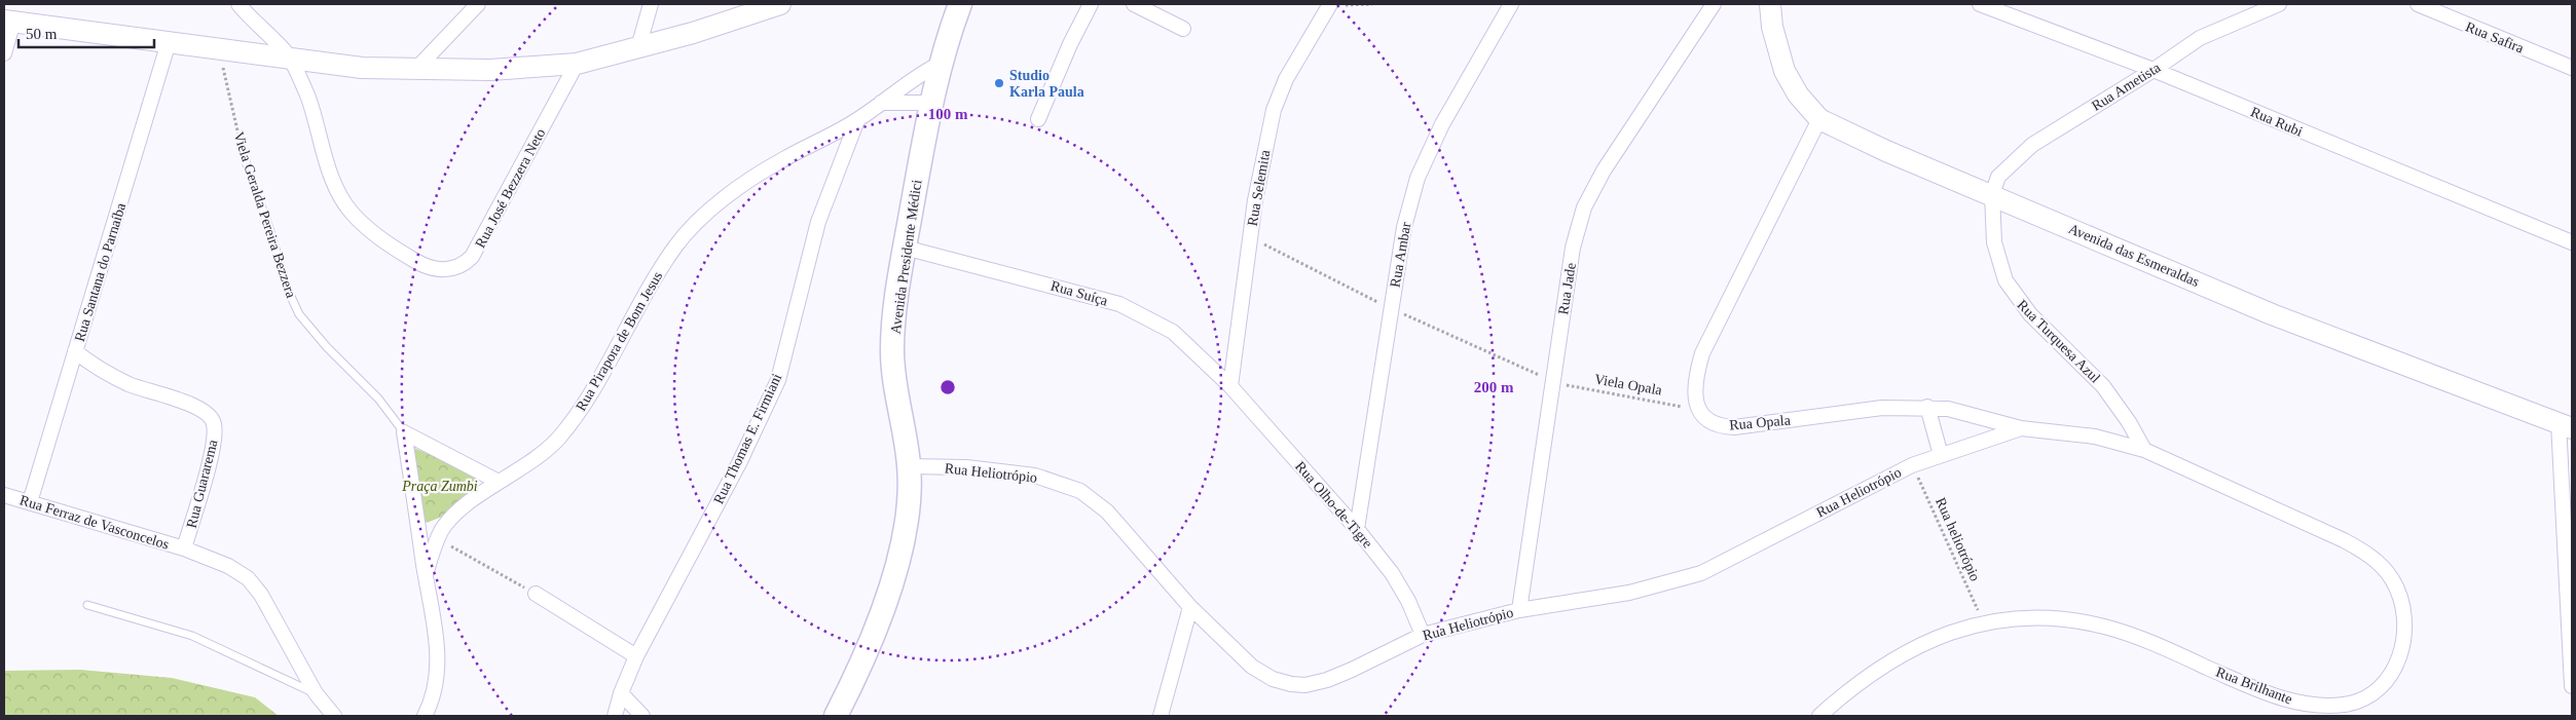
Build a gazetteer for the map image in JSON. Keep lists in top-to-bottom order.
{
  "streets": {
    "main road": ["Avenida das Esmeraldas", "Avenida Presidente Médici"],
    "street": [
      "Rua Safira",
      "Rua Ametista",
      "Rua Rubi",
      "Rua José Bezzera Neto",
      "Rua Selemita",
      "Rua Ambar",
      "Rua Santana do Parnaíba",
      "Rua Jade",
      "Rua Suíça",
      "Rua Pirapora de Bom Jesus",
      "Rua Turquesa Azul",
      "Rua Opala",
      "Rua Thomas E. Firmiani",
      "Rua Heliotrópio",
      "Rua Guararema",
      "Rua Olho-de-Tigre",
      "Rua Ferraz de Vasconcelos",
      "Rua Brilhante"
    ],
    "lane": ["Viela Geralda Pereira Bezzera"],
    "path": ["Viela Opala", "Rua heliotrópio"]
  },
  "crossings": [
    ["Rua Ametista", "Rua Rubi"],
    ["Rua Ametista", "Avenida das Esmeraldas"],
    ["Rua Ametista", "Rua Turquesa Azul"],
    ["Rua Selemita", "Rua Suíça"],
    ["Rua Selemita", "Rua Olho-de-Tigre"],
    ["Rua Ambar", "Rua Olho-de-Tigre"],
    ["Avenida das Esmeraldas", "Rua Turquesa Azul"],
    ["Avenida Presidente Médici", "Rua Suíça"],
    ["Avenida Presidente Médici", "Rua Pirapora de Bom Jesus"],
    ["Avenida Presidente Médici", "Rua Heliotrópio"],
    ["Rua Santana do Parnaíba", "Rua Guararema"],
    ["Rua Santana do Parnaíba", "Rua Ferraz de Vasconcelos"],
    ["Rua Jade", "Viela Opala"],
    ["Rua Jade", "Rua Heliotrópio"],
    ["Rua Suíça", "Rua Olho-de-Tigre"],
    ["Rua Pirapora de Bom Jesus", "Rua Thomas E. Firmiani"],
    ["Rua Turquesa Azul", "Rua Brilhante"],
    ["Viela Opala", "Rua Opala"],
    ["Rua Opala", "Rua Heliotrópio"],
    ["Rua Opala", "Rua Brilhante"],
    ["Rua Heliotrópio", "Rua Olho-de-Tigre"],
    ["Rua Heliotrópio", "Rua heliotrópio"],
    ["Rua Heliotrópio", "Rua Brilhante"],
    ["Rua Guararema", "Rua Ferraz de Vasconcelos"],
    ["Rua heliotrópio", "Rua Brilhante"]
  ],
  "parks": ["Praça Zumbi"],
  "places": ["Studio Karla Paula"],
  "scale_bar": "50 m",
  "rings": ["100 m", "200 m"]
}
